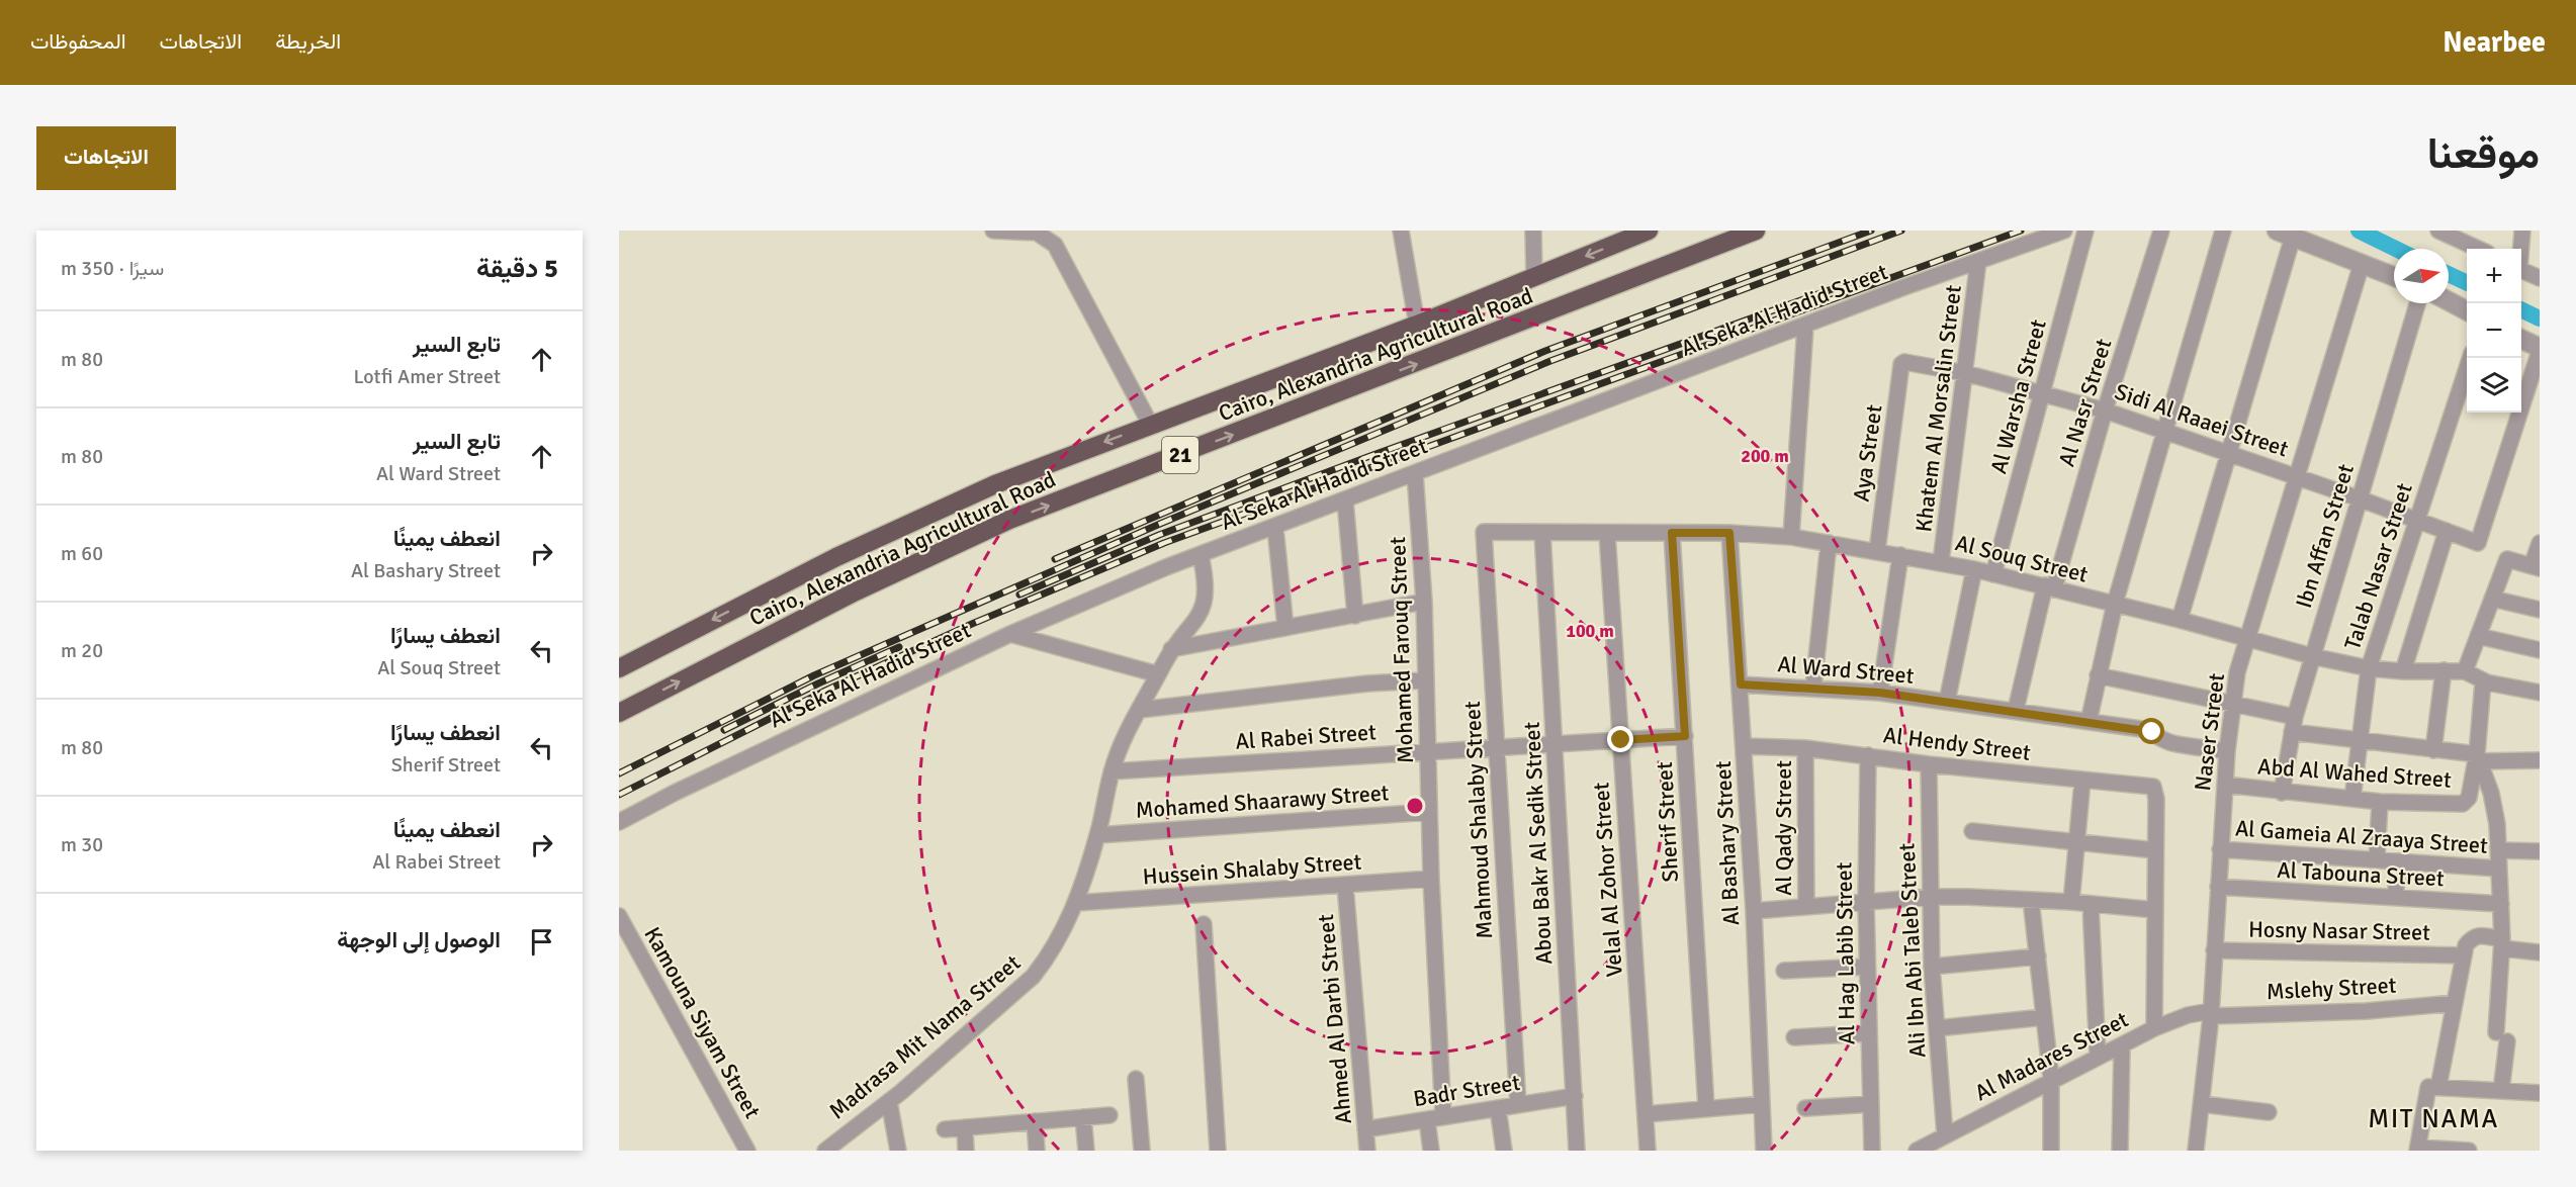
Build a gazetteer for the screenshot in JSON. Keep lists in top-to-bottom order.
{
  "streets": {
    "highway": ["Cairo, Alexandria Agricultural Road", "21"],
    "street": [
      "Al Seka Al Hadid Street",
      "Al Warsha Street",
      "Al Nasr Street",
      "Khatem Al Morsalin Street",
      "Sidi Al Raaei Street",
      "Aya Street",
      "Ibn Affan Street",
      "Al Souq Street",
      "Talab Nasar Street",
      "Mohamed Farouq Street",
      "Al Ward Street",
      "Naser Street",
      "Al Rabei Street",
      "Al Hendy Street",
      "Abd Al Wahed Street",
      "Mohamed Shaarawy Street",
      "Mahmoud Shalaby Street",
      "Sherif Street",
      "Al Qady Street",
      "Al Gameia Al Zraaya Street",
      "Abou Bakr Al Sedik Street",
      "Al Bashary Street",
      "Hussein Shalaby Street",
      "Al Tabouna Street",
      "Velal Al Zohor Street",
      "Hosny Nasar Street",
      "Ali Ibn Abi Taleb Street",
      "Al Hag Labib Street",
      "Mslehy Street",
      "Ahmed Al Darbi Street",
      "Kamouna Siyam Street",
      "Madrasa Mit Nama Street",
      "Al Madares Street",
      "Badr Street"
    ]
  },
  "crossings": [
    ["Al Seka Al Hadid Street", "Khatem Al Morsalin Street"],
    ["Al Seka Al Hadid Street", "Mohamed Farouq Street"],
    ["Al Seka Al Hadid Street", "Madrasa Mit Nama Street"],
    ["Al Warsha Street", "Sidi Al Raaei Street"],
    ["Al Warsha Street", "Al Souq Street"],
    ["Al Nasr Street", "Sidi Al Raaei Street"],
    ["Al Nasr Street", "Al Souq Street"],
    ["Al Nasr Street", "Al Ward Street"],
    ["Khatem Al Morsalin Street", "Sidi Al Raaei Street"],
    ["Khatem Al Morsalin Street", "Al Souq Street"],
    ["Sidi Al Raaei Street", "Aya Street"],
    ["Sidi Al Raaei Street", "Ibn Affan Street"],
    ["Sidi Al Raaei Street", "Talab Nasar Street"],
    ["Sidi Al Raaei Street", "Naser Street"],
    ["Aya Street", "Al Souq Street"],
    ["Ibn Affan Street", "Al Souq Street"],
    ["Ibn Affan Street", "Abd Al Wahed Street"],
    ["Al Souq Street", "Talab Nasar Street"],
    ["Al Souq Street", "Naser Street"],
    ["Al Souq Street", "Mahmoud Shalaby Street"],
    ["Al Souq Street", "Sherif Street"],
    ["Al Souq Street", "Abou Bakr Al Sedik Street"],
    ["Al Souq Street", "Al Bashary Street"],
    ["Al Souq Street", "Velal Al Zohor Street"],
    ["Talab Nasar Street", "Abd Al Wahed Street"],
    ["Mohamed Farouq Street", "Al Rabei Street"],
    ["Mohamed Farouq Street", "Mohamed Shaarawy Street"],
    ["Mohamed Farouq Street", "Hussein Shalaby Street"],
    ["Mohamed Farouq Street", "Badr Street"],
    ["Al Ward Street", "Naser Street"],
    ["Al Ward Street", "Al Bashary Street"],
    ["Naser Street", "Abd Al Wahed Street"],
    ["Naser Street", "Al Gameia Al Zraaya Street"],
    ["Naser Street", "Al Tabouna Street"],
    ["Naser Street", "Hosny Nasar Street"],
    ["Naser Street", "Mslehy Street"],
    ["Naser Street", "Al Madares Street"],
    ["Al Rabei Street", "Mahmoud Shalaby Street"],
    ["Al Rabei Street", "Sherif Street"],
    ["Al Rabei Street", "Abou Bakr Al Sedik Street"],
    ["Al Rabei Street", "Velal Al Zohor Street"],
    ["Al Rabei Street", "Madrasa Mit Nama Street"],
    ["Al Hendy Street", "Al Qady Street"],
    ["Al Hendy Street", "Al Bashary Street"],
    ["Al Hendy Street", "Ali Ibn Abi Taleb Street"],
    ["Al Hendy Street", "Al Hag Labib Street"],
    ["Mohamed Shaarawy Street", "Madrasa Mit Nama Street"],
    ["Mahmoud Shalaby Street", "Badr Street"],
    ["Abou Bakr Al Sedik Street", "Badr Street"],
    ["Hussein Shalaby Street", "Ahmed Al Darbi Street"],
    ["Hussein Shalaby Street", "Madrasa Mit Nama Street"],
    ["Ali Ibn Abi Taleb Street", "Al Madares Street"],
    ["Mslehy Street", "Al Madares Street"],
    ["Ahmed Al Darbi Street", "Badr Street"]
  ],
  "districts": ["MIT NAMA"],
  "north": "right",
  "page": {
    "header": "Nearbee",
    "nav": ["الخريطة", "الاتجاهات", "المحفوظات"],
    "title": "موقعنا",
    "buttons": "الاتجاهات",
    "heading": ["5 دقيقة", "سيرًا · 350 m"],
    "map_buttons": ["+", "−"],
    "list": [
      ["تابع السير", "Lotfi Amer Street", "80 m"],
      ["تابع السير", "Al Ward Street", "80 m"],
      ["انعطف يمينًا", "Al Bashary Street", "60 m"],
      ["انعطف يسارًا", "Al Souq Street", "20 m"],
      ["انعطف يسارًا", "Sherif Street", "80 m"],
      ["انعطف يمينًا", "Al Rabei Street", "30 m"],
      "الوصول إلى الوجهة"
    ]
  },
  "rings": ["200 m", "100 m"]
}
